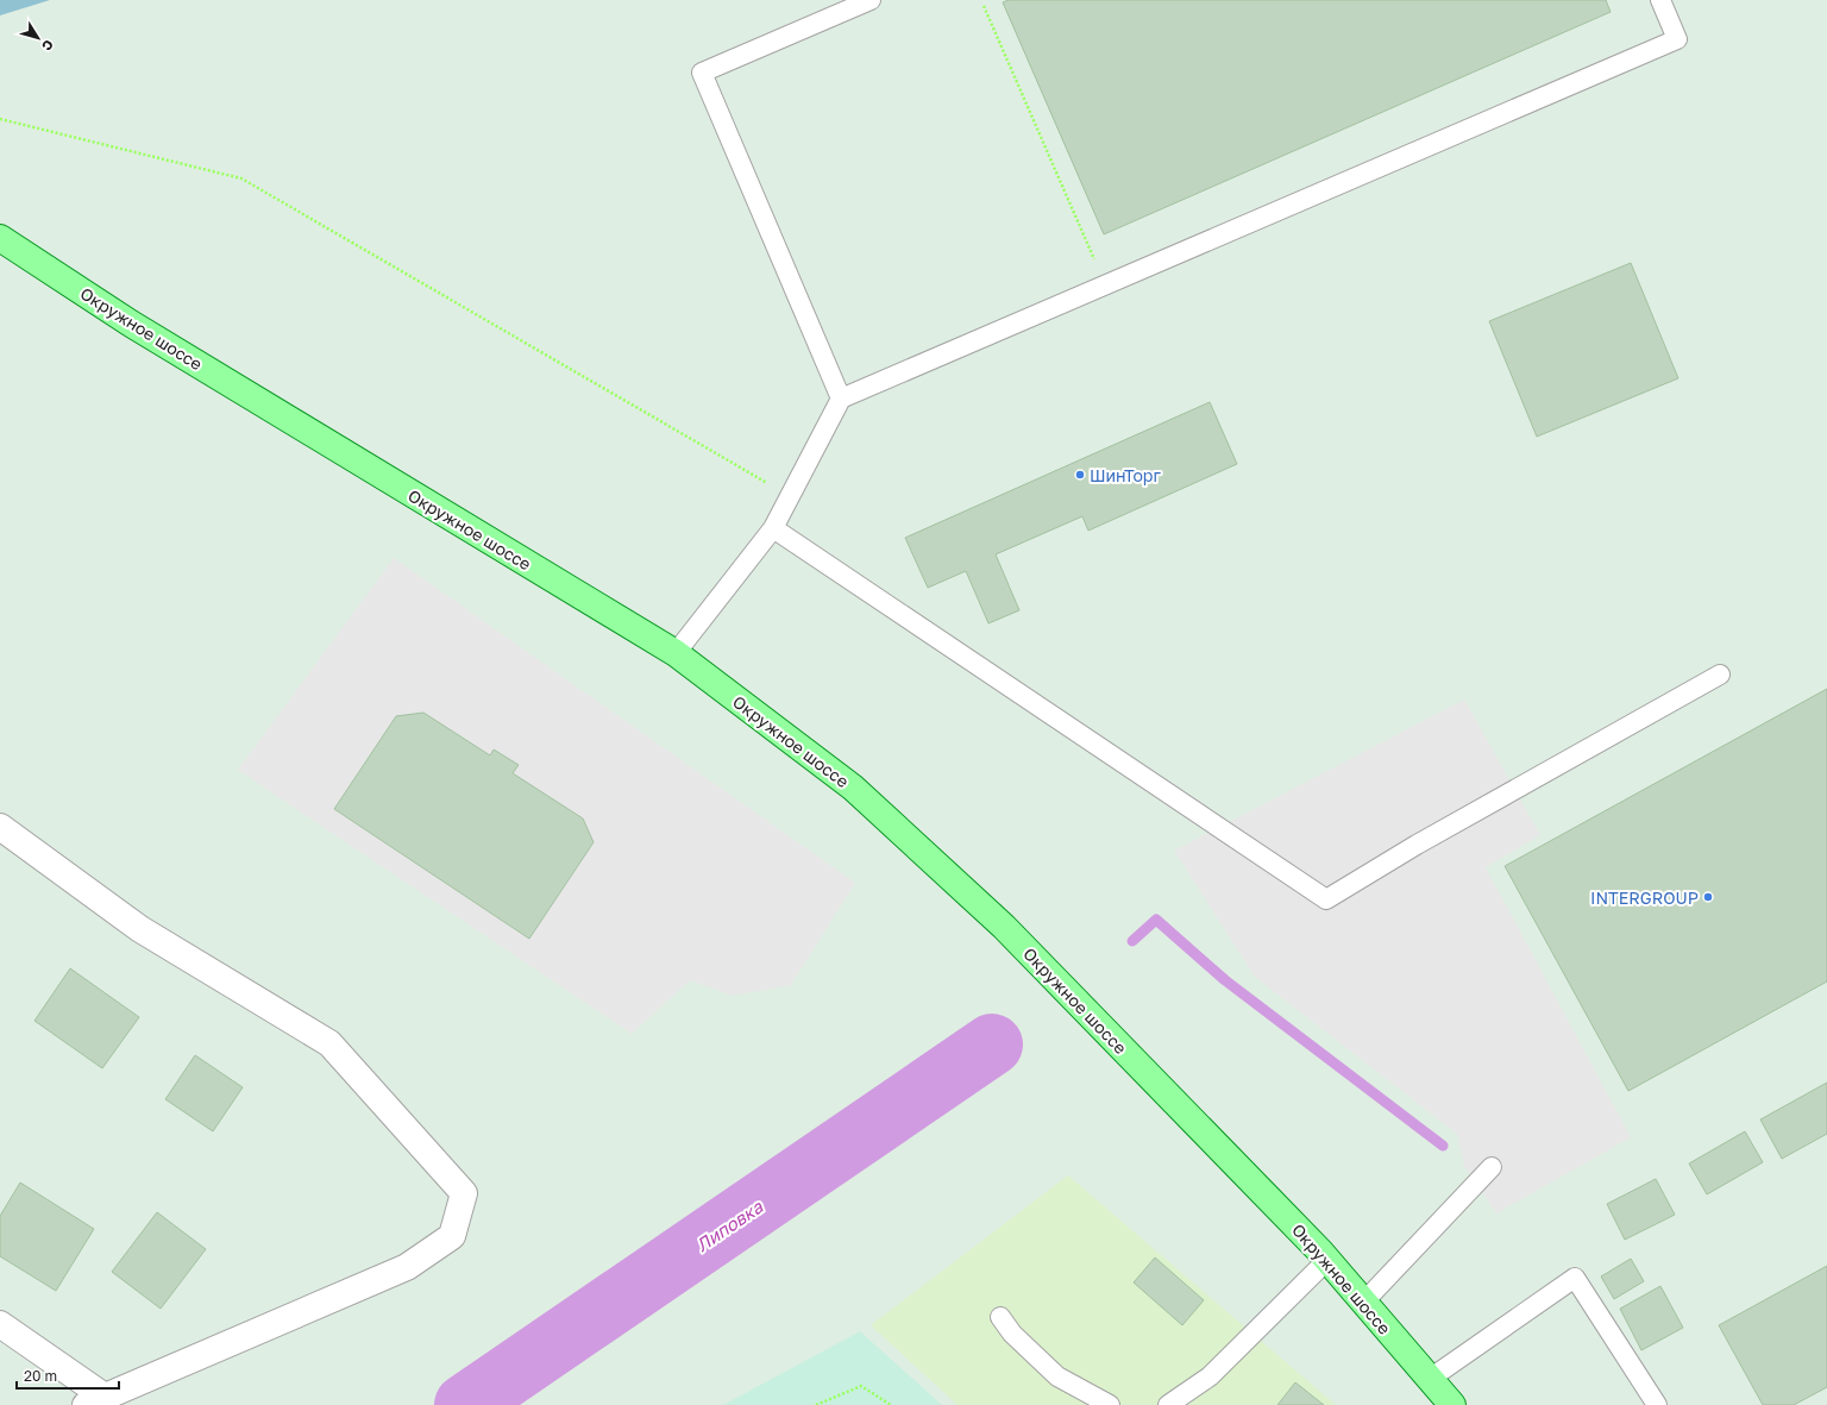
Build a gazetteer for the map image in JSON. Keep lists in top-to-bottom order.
{
  "streets": {
    "main road": ["Окружное шоссе"]
  },
  "water": ["Липовка"],
  "places": ["ШинТорг", "INTERGROUP"],
  "scale_bar": "20 m",
  "north": "bottom right"
}
